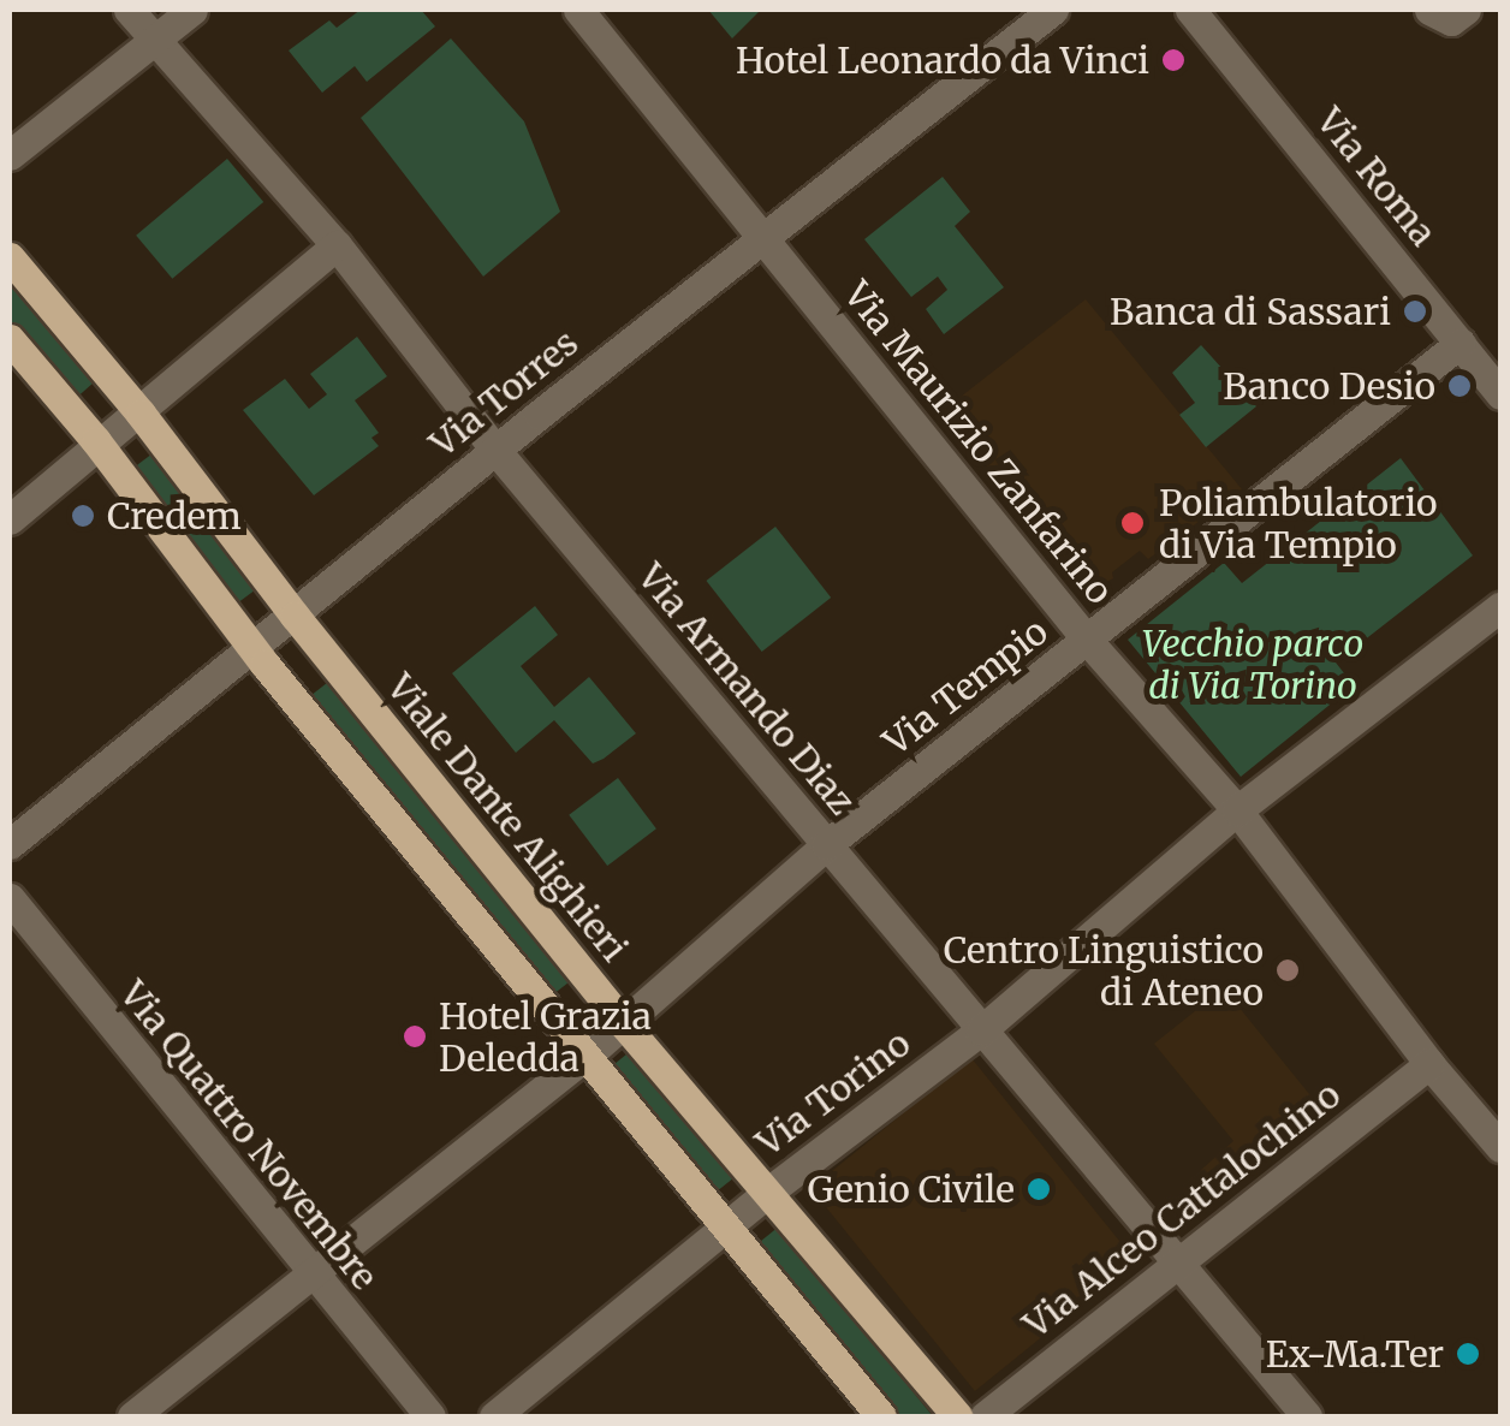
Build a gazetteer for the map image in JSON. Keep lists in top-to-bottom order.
{
  "streets": {
    "main road": ["Viale Dante Alighieri"],
    "street": [
      "Via Roma",
      "Via Torres",
      "Via Maurizio Zanfarino",
      "Via Tempio",
      "Via Armando Diaz",
      "Via Torino",
      "Via Quattro Novembre",
      "Via Alceo Cattalochino"
    ]
  },
  "crossings": [
    ["Via Roma", "Via Tempio"],
    ["Via Torres", "Via Maurizio Zanfarino"],
    ["Via Torres", "Via Armando Diaz"],
    ["Via Torres", "Viale Dante Alighieri"],
    ["Via Maurizio Zanfarino", "Via Tempio"],
    ["Via Maurizio Zanfarino", "Via Torino"],
    ["Via Maurizio Zanfarino", "Via Alceo Cattalochino"],
    ["Via Tempio", "Via Armando Diaz"],
    ["Via Tempio", "Viale Dante Alighieri"],
    ["Via Tempio", "Via Quattro Novembre"],
    ["Via Armando Diaz", "Via Torino"],
    ["Via Armando Diaz", "Via Alceo Cattalochino"],
    ["Viale Dante Alighieri", "Via Torino"]
  ],
  "parks": ["Vecchio parco di Via Torino"],
  "places": [
    "Hotel Leonardo da Vinci",
    "Banca di Sassari",
    "Banco Desio",
    "Credem",
    "Poliambulatorio di Via Tempio",
    "Centro Linguistico di Ateneo",
    "Hotel Grazia Deledda",
    "Genio Civile",
    "Ex-Ma.Ter"
  ]
}
